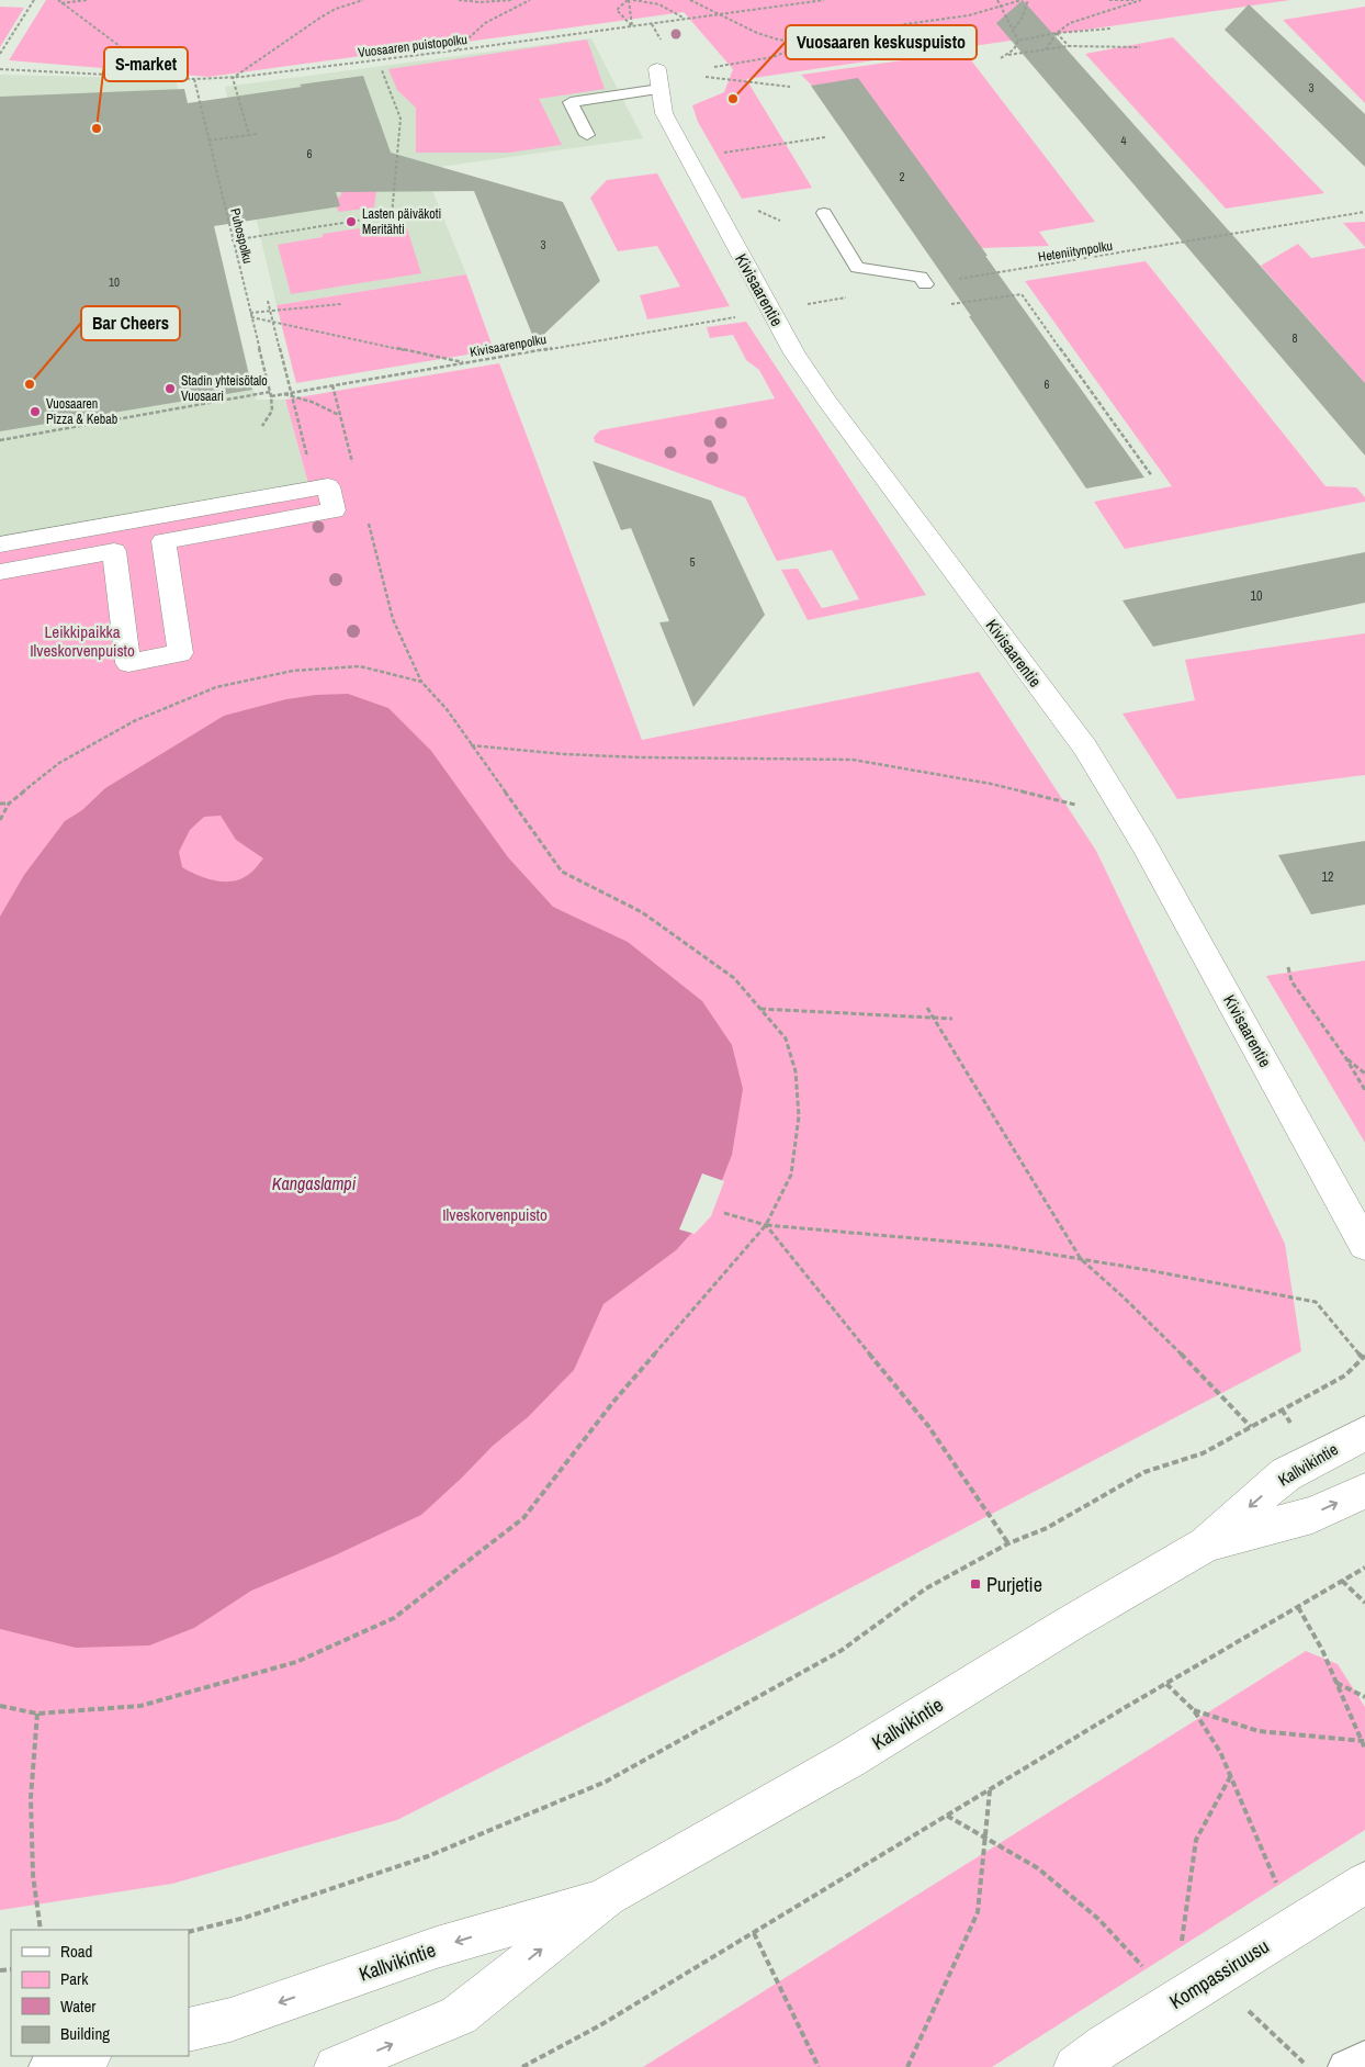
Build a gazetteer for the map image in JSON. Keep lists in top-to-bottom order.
{
  "streets": {
    "street": ["Kivisaarentie", "Kallvikintie", "Kompassiruusu"],
    "path": [
      "Vuosaaren puistopolku",
      "Puhospolku",
      "Heteniitynpolku",
      "Kivisaarenpolku"
    ]
  },
  "crossings": [
    ["Vuosaaren puistopolku", "Puhospolku"]
  ],
  "water": ["Kangaslampi"],
  "parks": ["Leikkipaikka Ilveskorvenpuisto", "Ilveskorvenpuisto"],
  "places": {
    "other": [
      "Vuosaaren keskuspuisto",
      "S-market",
      "Lasten päiväkoti Meritähti",
      "Bar Cheers",
      "Stadin yhteisötalo Vuosaari",
      "Vuosaaren Pizza & Kebab"
    ],
    "transit": ["Purjetie"]
  },
  "house_numbers": [
    "3",
    "4",
    "6",
    "2",
    "3",
    "10",
    "8",
    "6",
    "5",
    "10",
    "12"
  ],
  "legend": [
    "Road",
    "Park",
    "Water",
    "Building"
  ]
}
